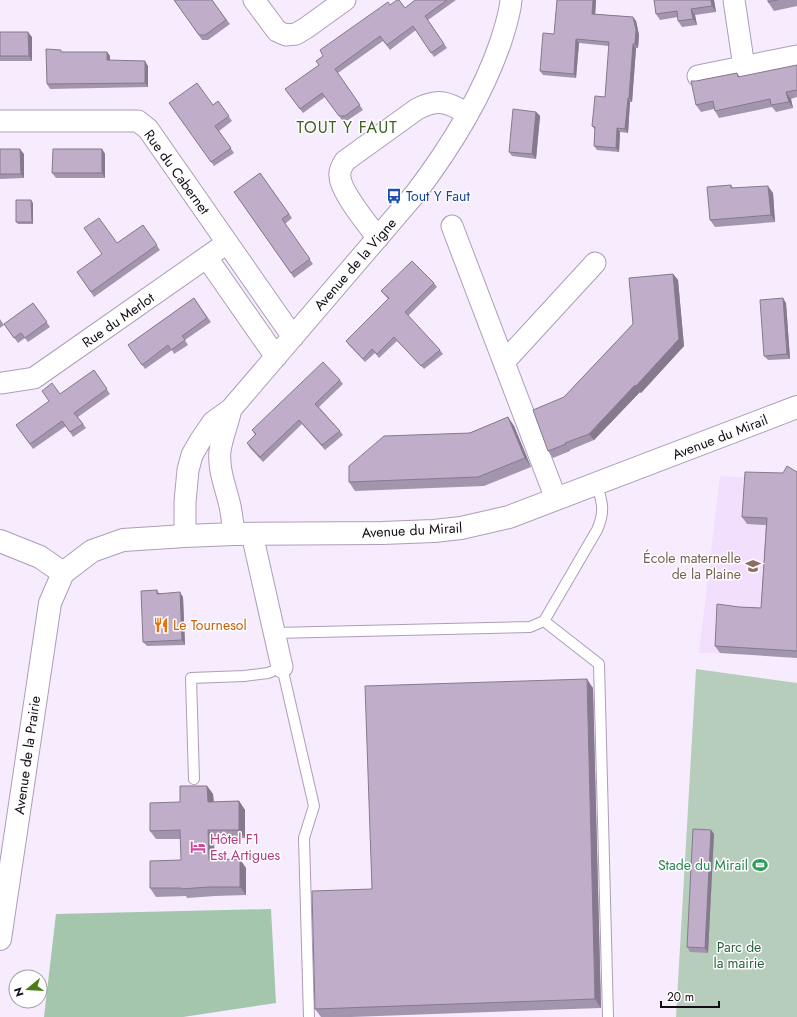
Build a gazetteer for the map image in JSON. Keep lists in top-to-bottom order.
{
  "streets": {
    "street": [
      "Rue du Cabernet",
      "Avenue de la Vigne",
      "Rue du Merlot",
      "Avenue du Mirail",
      "Avenue de la Prairie"
    ]
  },
  "crossings": [
    ["Rue du Cabernet", "Avenue de la Vigne"],
    ["Rue du Cabernet", "Rue du Merlot"],
    ["Avenue de la Vigne", "Avenue du Mirail"],
    ["Avenue du Mirail", "Avenue de la Prairie"]
  ],
  "districts": ["TOUT Y FAUT"],
  "parks": ["Parc de la mairie"],
  "places": {
    "bus stop": ["Tout Y Faut"],
    "school or university": ["École maternelle de la Plaine"],
    "restaurant": ["Le Tournesol"],
    "hotel": ["Hôtel F1 Est Artigues"],
    "sports": ["Stade du Mirail"]
  },
  "scale_bar": "20 m",
  "north": "left"
}
